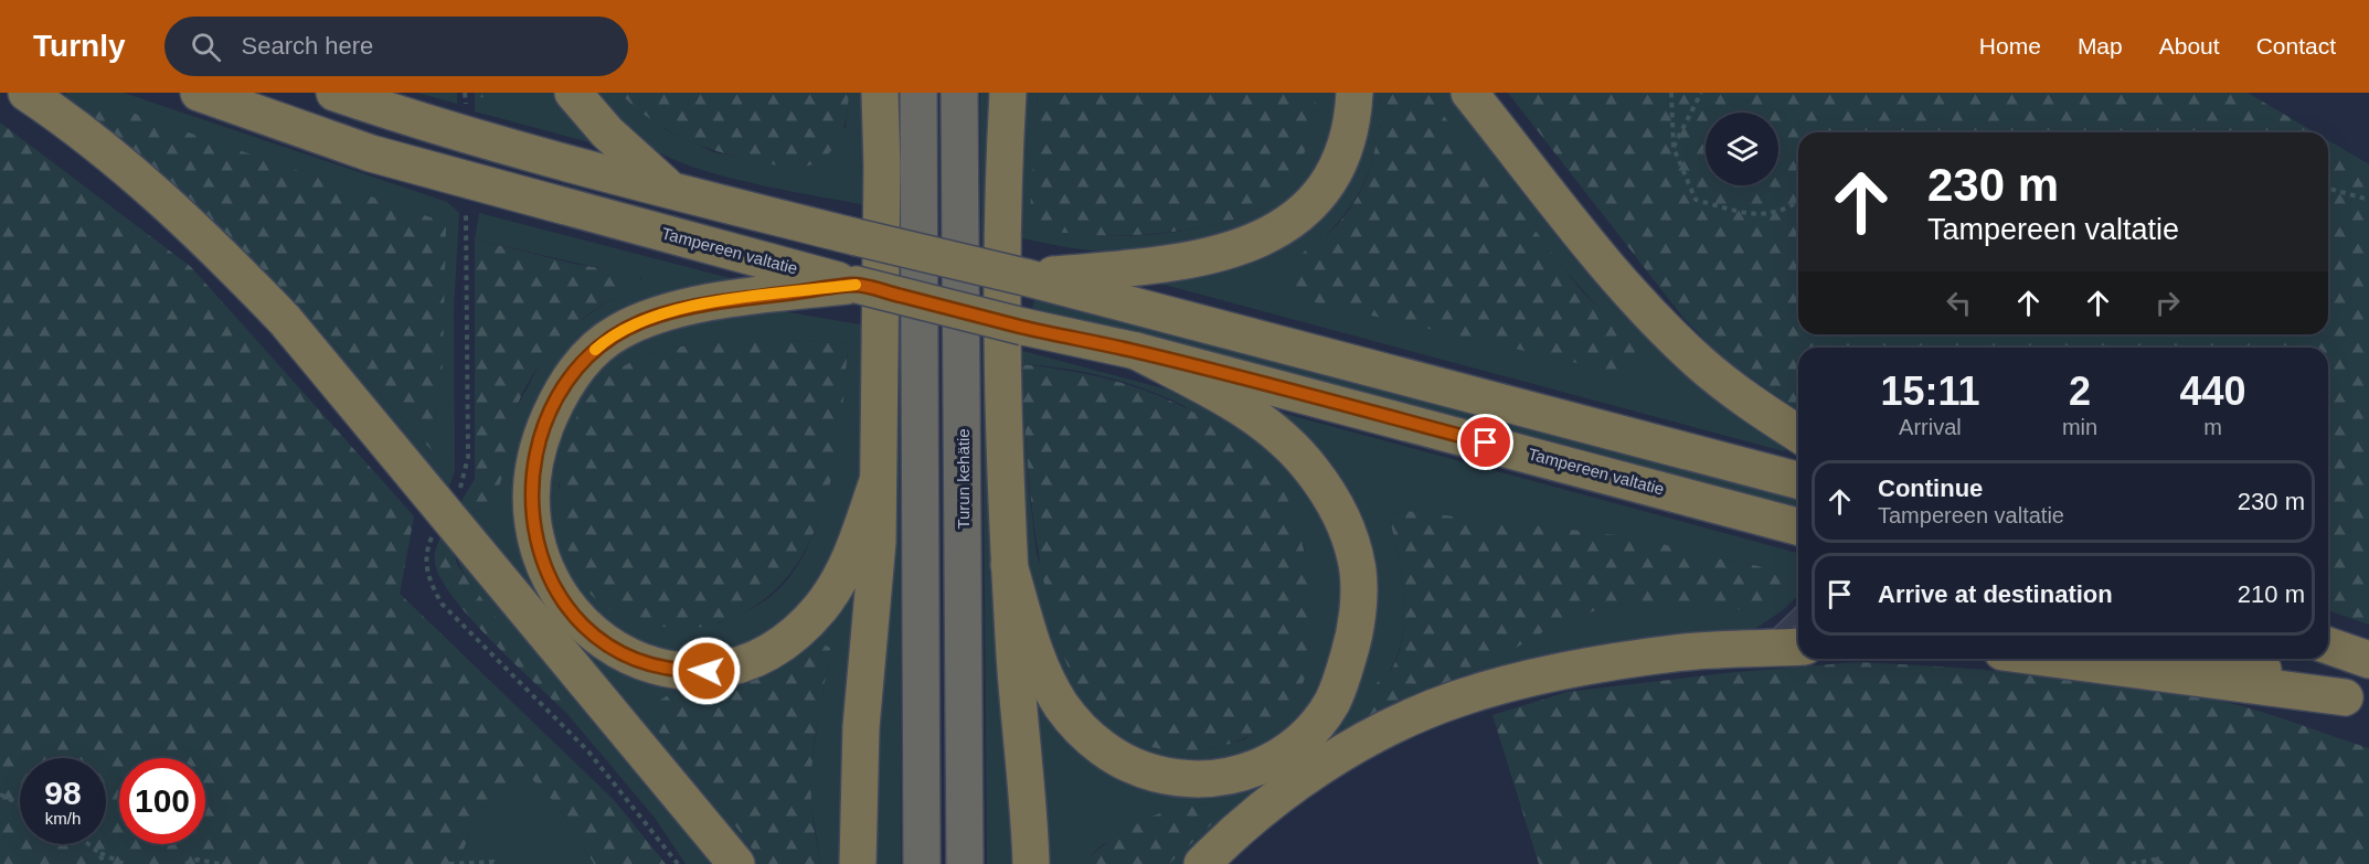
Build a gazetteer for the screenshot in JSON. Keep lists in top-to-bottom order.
{
  "streets": {
    "highway": ["Tampereen valtatie", "Turun kehätie"]
  },
  "page": {
    "header": "Turnly",
    "search": "Search here",
    "nav": [
      "Home",
      "Map",
      "About",
      "Contact"
    ],
    "turn": ["230 m", "Tampereen valtatie"],
    "eta": [
      "15:11",
      "Arrival",
      "2",
      "min",
      "440",
      "m"
    ],
    "list": [
      {
        "name": "Continue",
        "note": "Tampereen valtatie",
        "value": "230 m"
      },
      {
        "name": "Arrive at destination",
        "value": "210 m"
      }
    ],
    "speed": "98 km/h",
    "limit": "100"
  }
}
